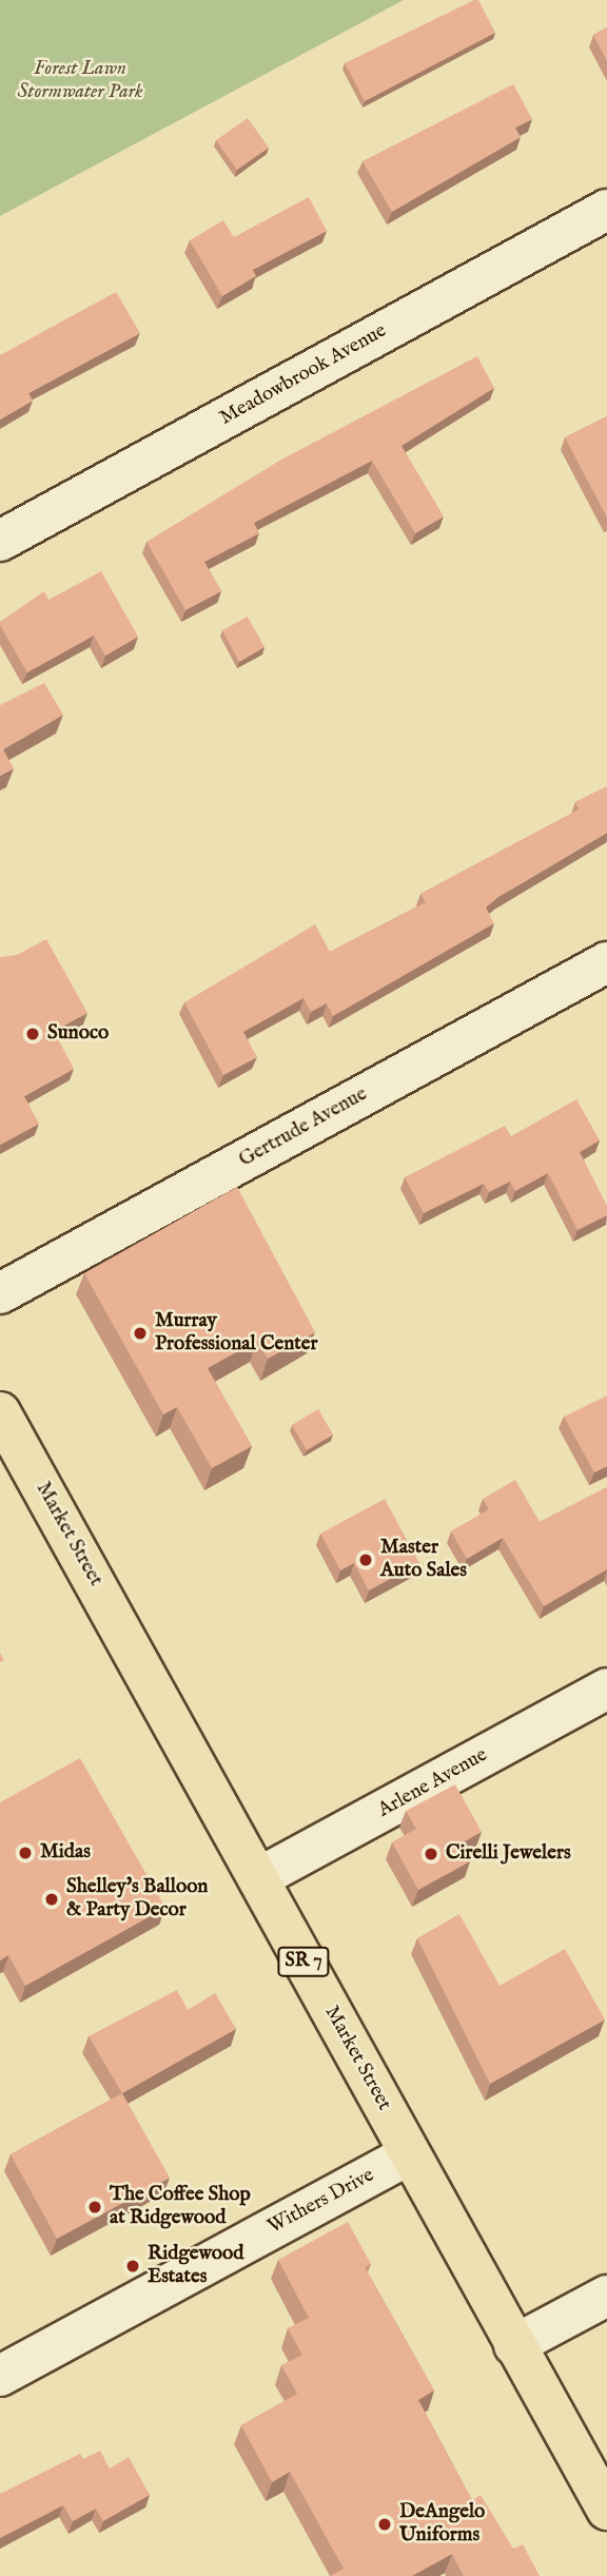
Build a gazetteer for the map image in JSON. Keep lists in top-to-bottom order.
{
  "streets": {
    "main road": ["Market Street", "SR 7"],
    "street": [
      "Meadowbrook Avenue",
      "Gertrude Avenue",
      "Arlene Avenue",
      "Withers Drive"
    ]
  },
  "crossings": [
    ["Market Street", "Arlene Avenue"],
    ["Market Street", "Withers Drive"]
  ],
  "parks": ["Forest Lawn Stormwater Park"],
  "places": [
    "Sunoco",
    "Murray Professional Center",
    "Master Auto Sales",
    "Midas",
    "Cirelli Jewelers",
    "Shelley's Balloon & Party Decor",
    "The Coffee Shop at Ridgewood",
    "Ridgewood Estates",
    "DeAngelo Uniforms"
  ]
}
